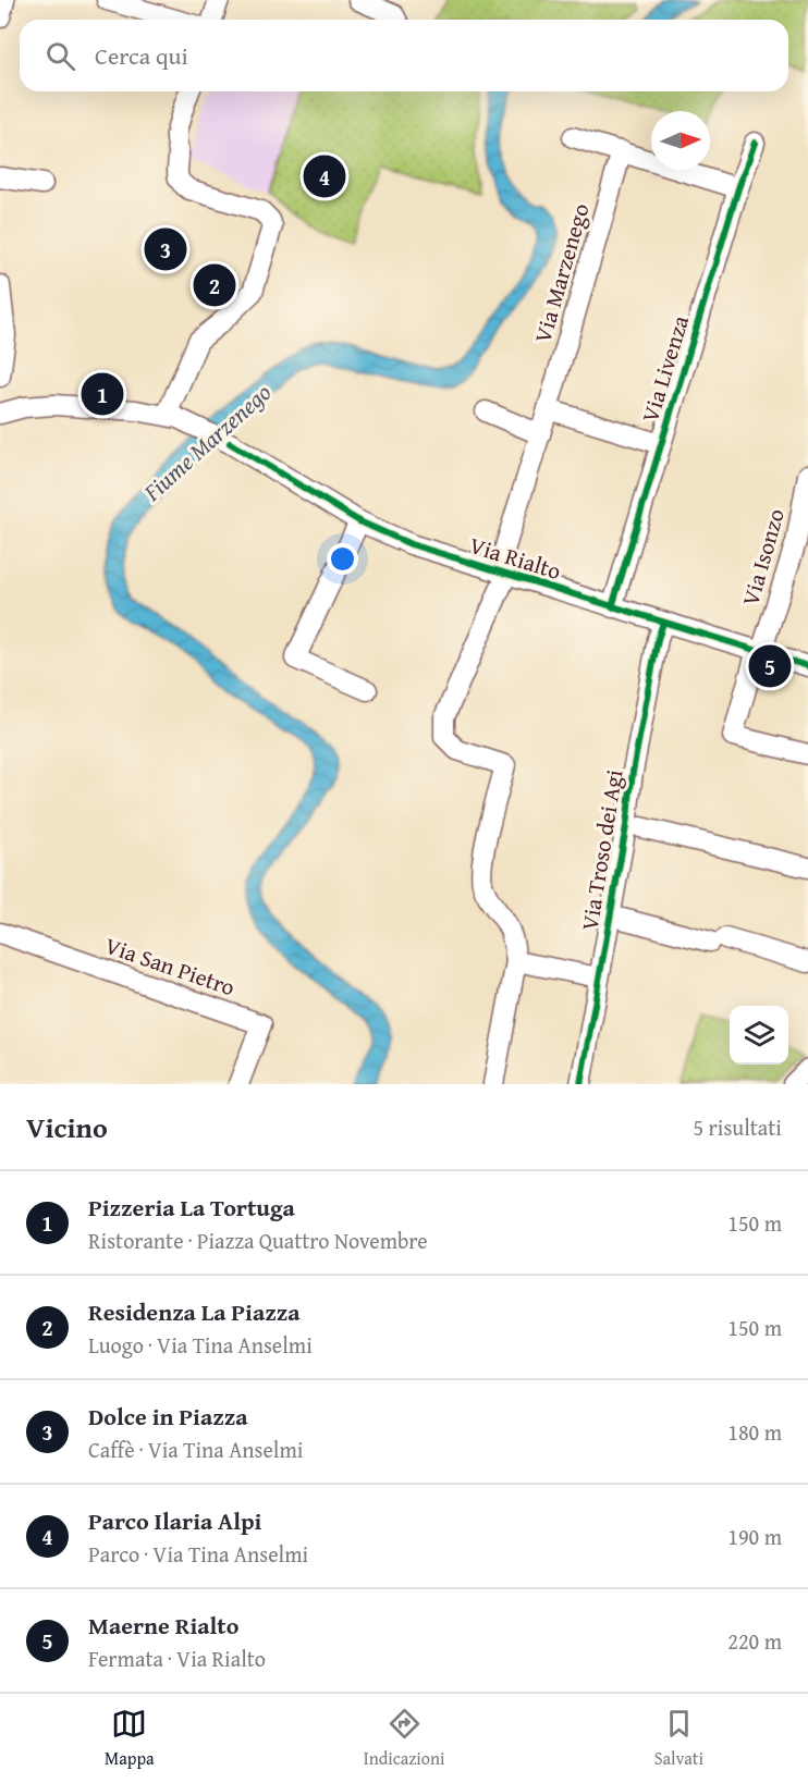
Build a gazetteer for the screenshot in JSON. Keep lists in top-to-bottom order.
{
  "streets": {
    "street": [
      "Via Marzenego",
      "Via Livenza",
      "Via Isonzo",
      "Via Rialto",
      "Via Troso dei Agi",
      "Via San Pietro"
    ]
  },
  "crossings": [
    ["Via Marzenego", "Via Rialto"],
    ["Via Livenza", "Via Rialto"],
    ["Via Isonzo", "Via Rialto"],
    ["Via Rialto", "Via Troso dei Agi"]
  ],
  "water": ["Fiume Marzenego"],
  "north": "right",
  "page": {
    "search": "Cerca qui",
    "pins": [
      "4",
      "3",
      "2",
      "1",
      "5"
    ],
    "heading": ["Vicino", "5 risultati"],
    "list": [
      {
        "mark": "1",
        "name": "Pizzeria La Tortuga",
        "note": "Ristorante · Piazza Quattro Novembre",
        "value": "150 m"
      },
      {
        "mark": "2",
        "name": "Residenza La Piazza",
        "note": "Luogo · Via Tina Anselmi",
        "value": "150 m"
      },
      {
        "mark": "3",
        "name": "Dolce in Piazza",
        "note": "Caffè · Via Tina Anselmi",
        "value": "180 m"
      },
      {
        "mark": "4",
        "name": "Parco Ilaria Alpi",
        "note": "Parco · Via Tina Anselmi",
        "value": "190 m"
      },
      {
        "mark": "5",
        "name": "Maerne Rialto",
        "note": "Fermata · Via Rialto",
        "value": "220 m"
      }
    ],
    "nav": ["Mappa", "Indicazioni", "Salvati"]
  }
}
